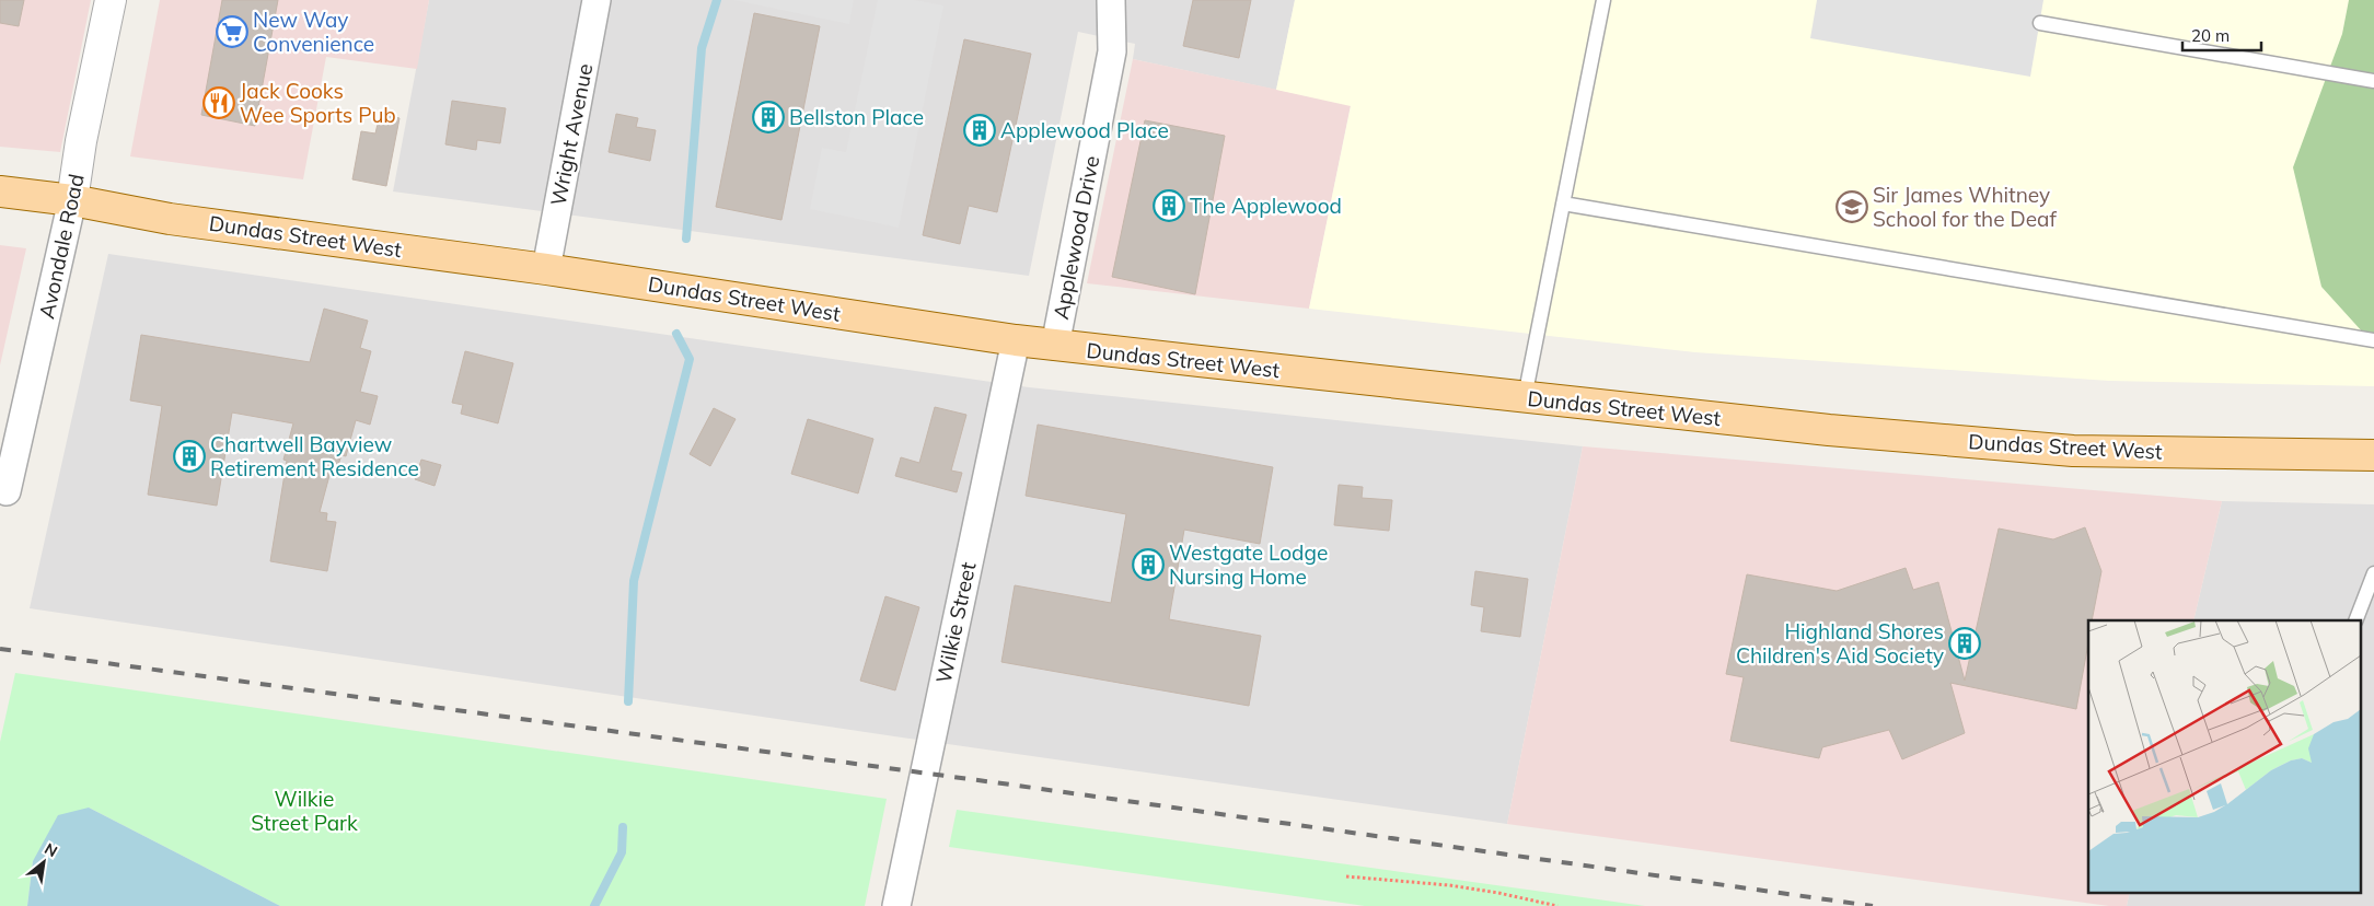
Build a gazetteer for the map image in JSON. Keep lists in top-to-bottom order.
{
  "streets": {
    "main road": ["Dundas Street West"],
    "street": [
      "Wright Avenue",
      "Applewood Drive",
      "Avondale Road",
      "Wilkie Street"
    ]
  },
  "crossings": [
    ["Wright Avenue", "Dundas Street West"],
    ["Dundas Street West", "Applewood Drive"],
    ["Dundas Street West", "Avondale Road"],
    ["Dundas Street West", "Wilkie Street"]
  ],
  "parks": ["Wilkie Street Park"],
  "places": {
    "supermarket": ["New Way Convenience"],
    "restaurant": ["Jack Cooks Wee Sports Pub"],
    "building": [
      "Bellston Place",
      "Applewood Place",
      "The Applewood",
      "Chartwell Bayview Retirement Residence",
      "Westgate Lodge Nursing Home",
      "Highland Shores Children's Aid Society"
    ],
    "school or university": ["Sir James Whitney School for the Deaf"]
  },
  "scale_bar": "20 m",
  "north": "top right"
}
